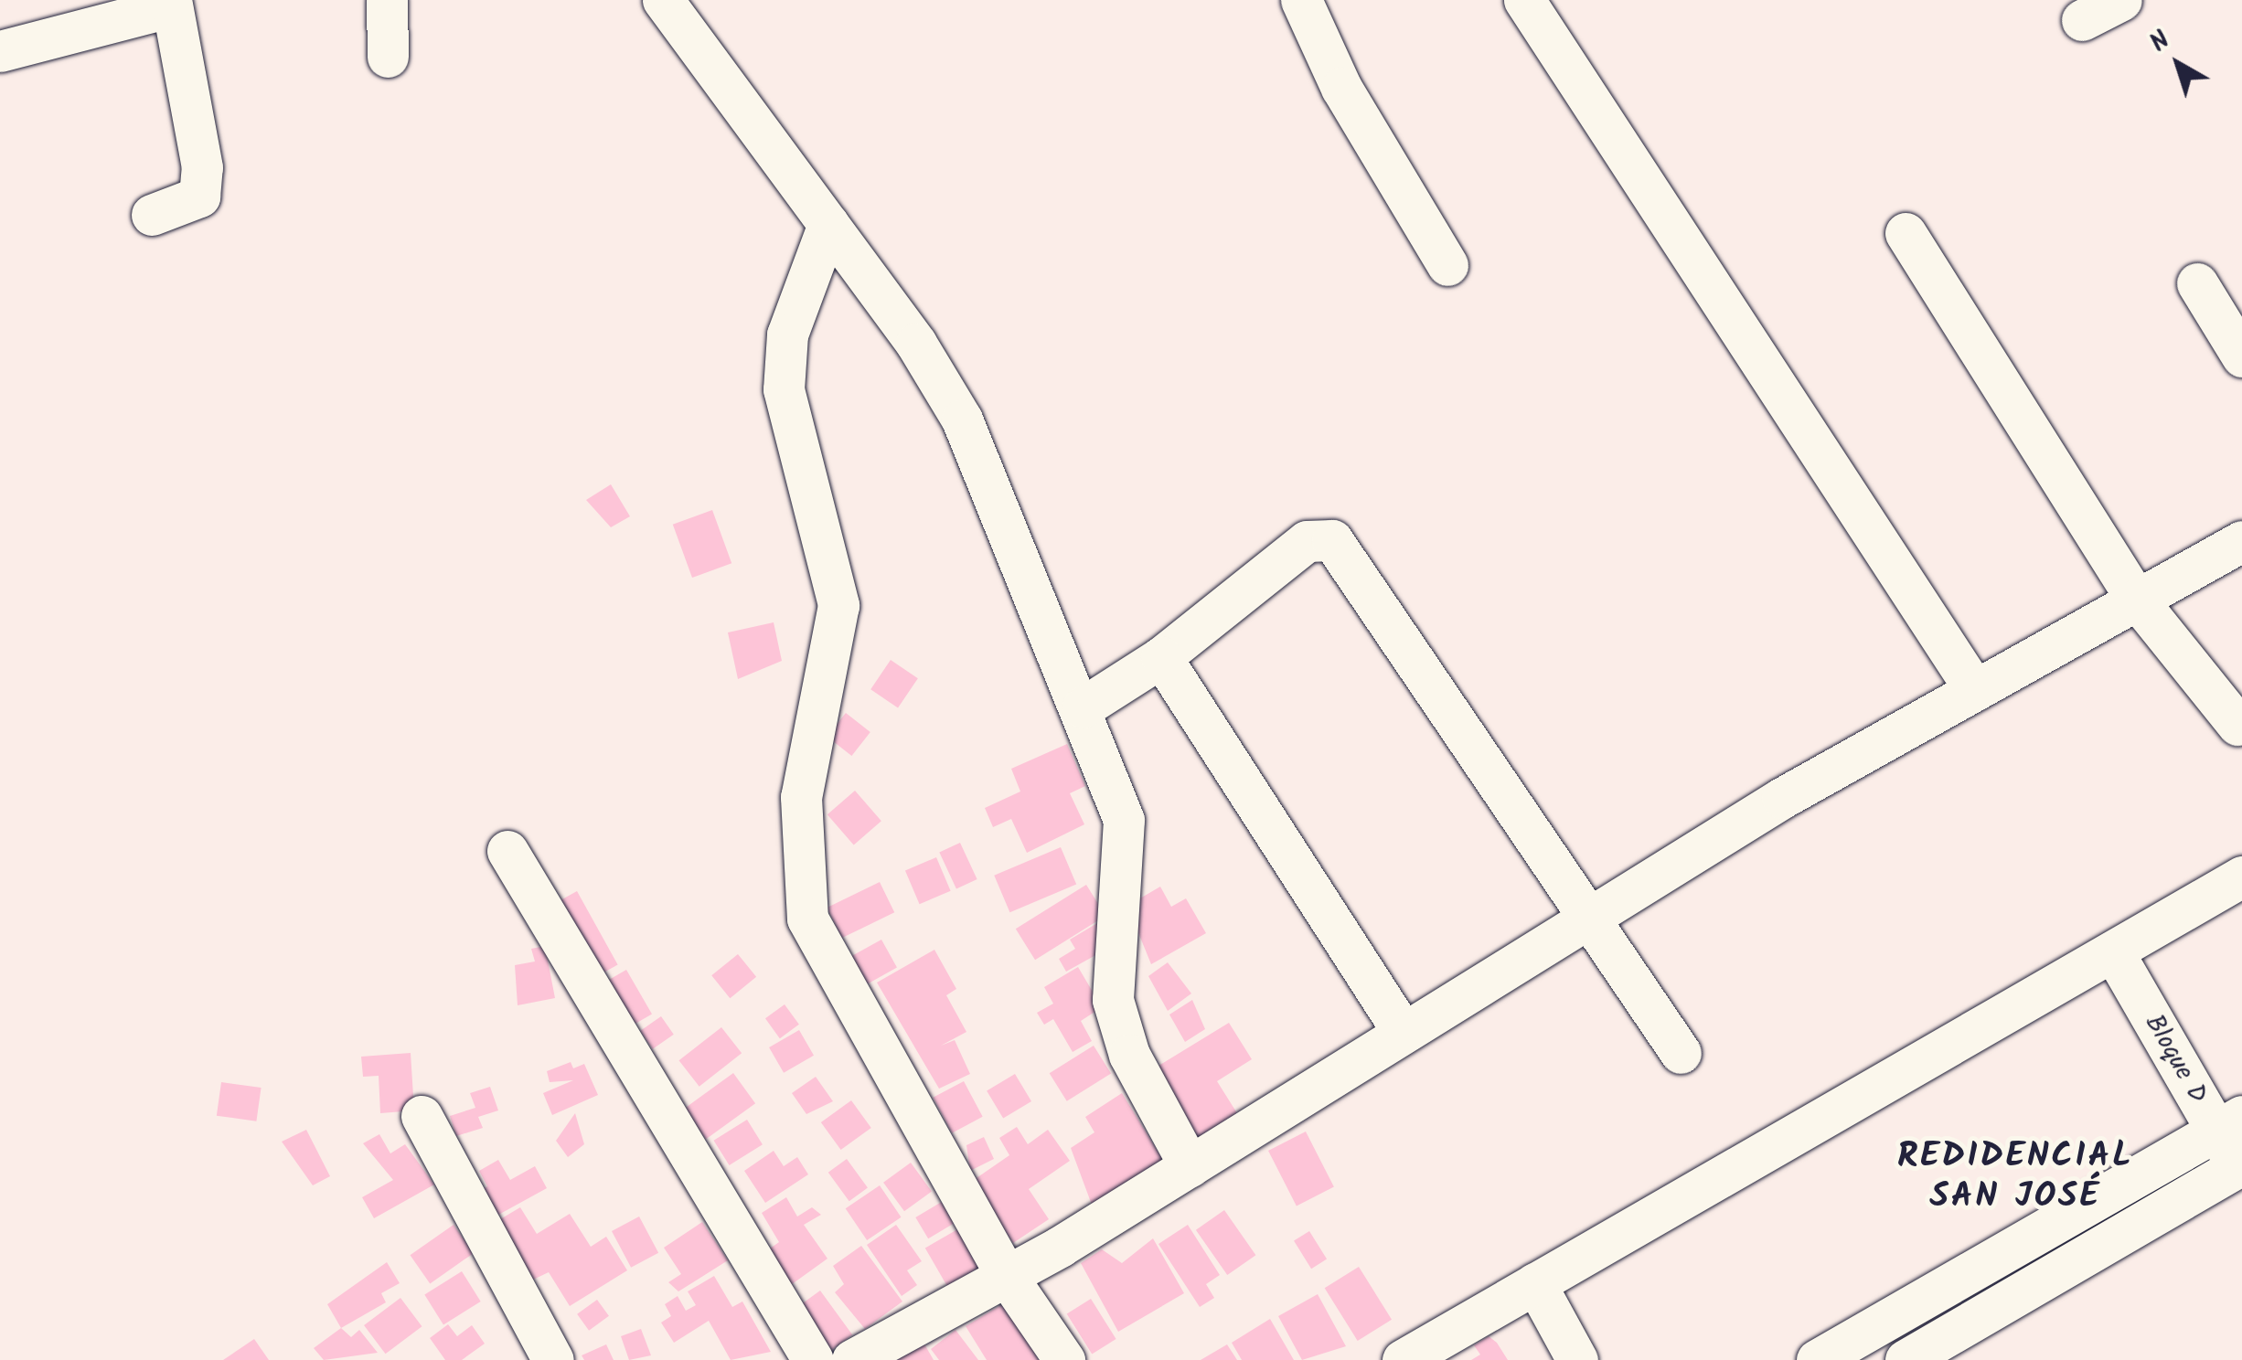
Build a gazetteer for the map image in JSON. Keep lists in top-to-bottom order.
{
  "streets": {
    "street": ["Bloque D"]
  },
  "districts": ["REDIDENCIAL SAN JOSÉ"],
  "north": "top left"
}
